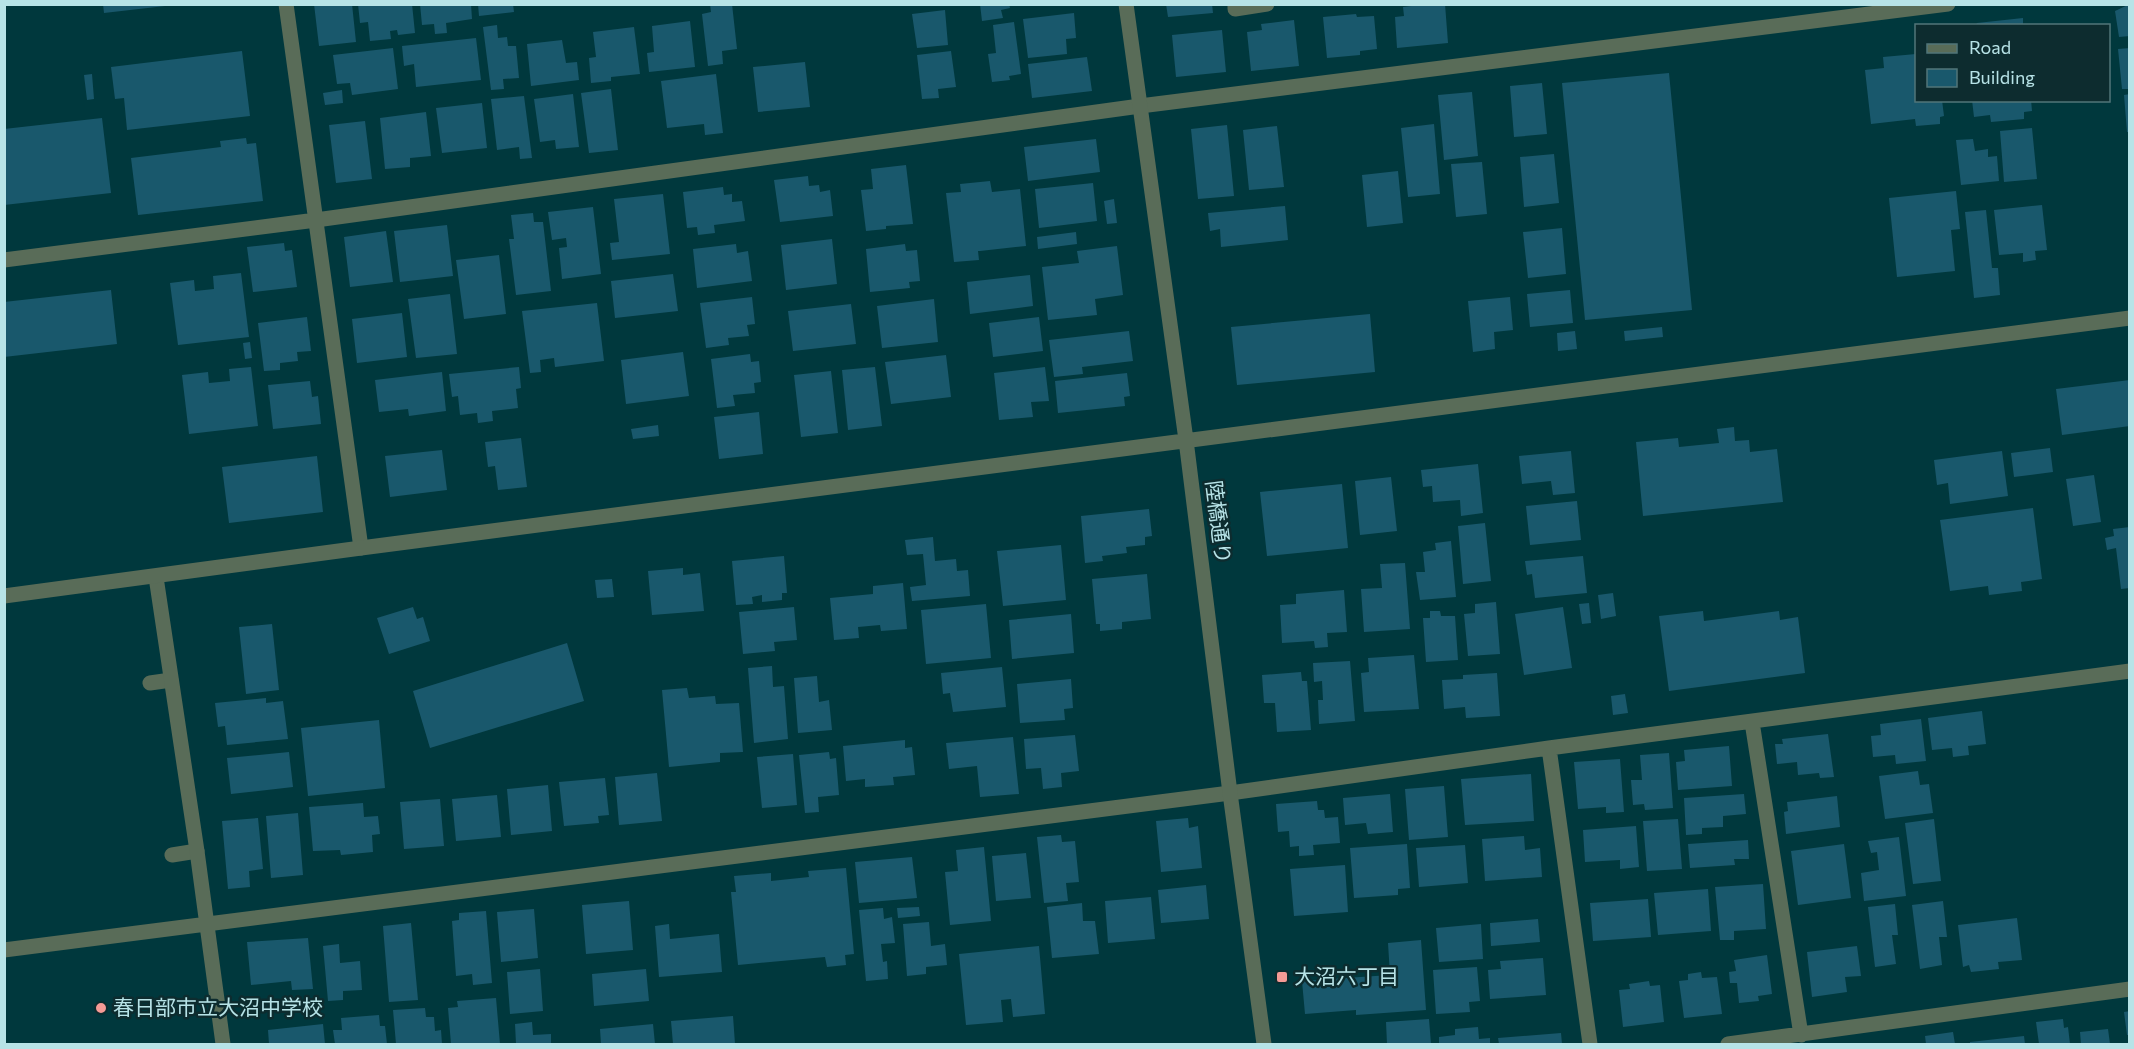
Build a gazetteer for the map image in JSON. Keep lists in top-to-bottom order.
{
  "streets": {
    "street": ["陸橋通り"]
  },
  "places": {
    "transit": ["大沼六丁目"],
    "other": ["春日部市立大沼中学校"]
  },
  "legend": ["Road", "Building"]
}
